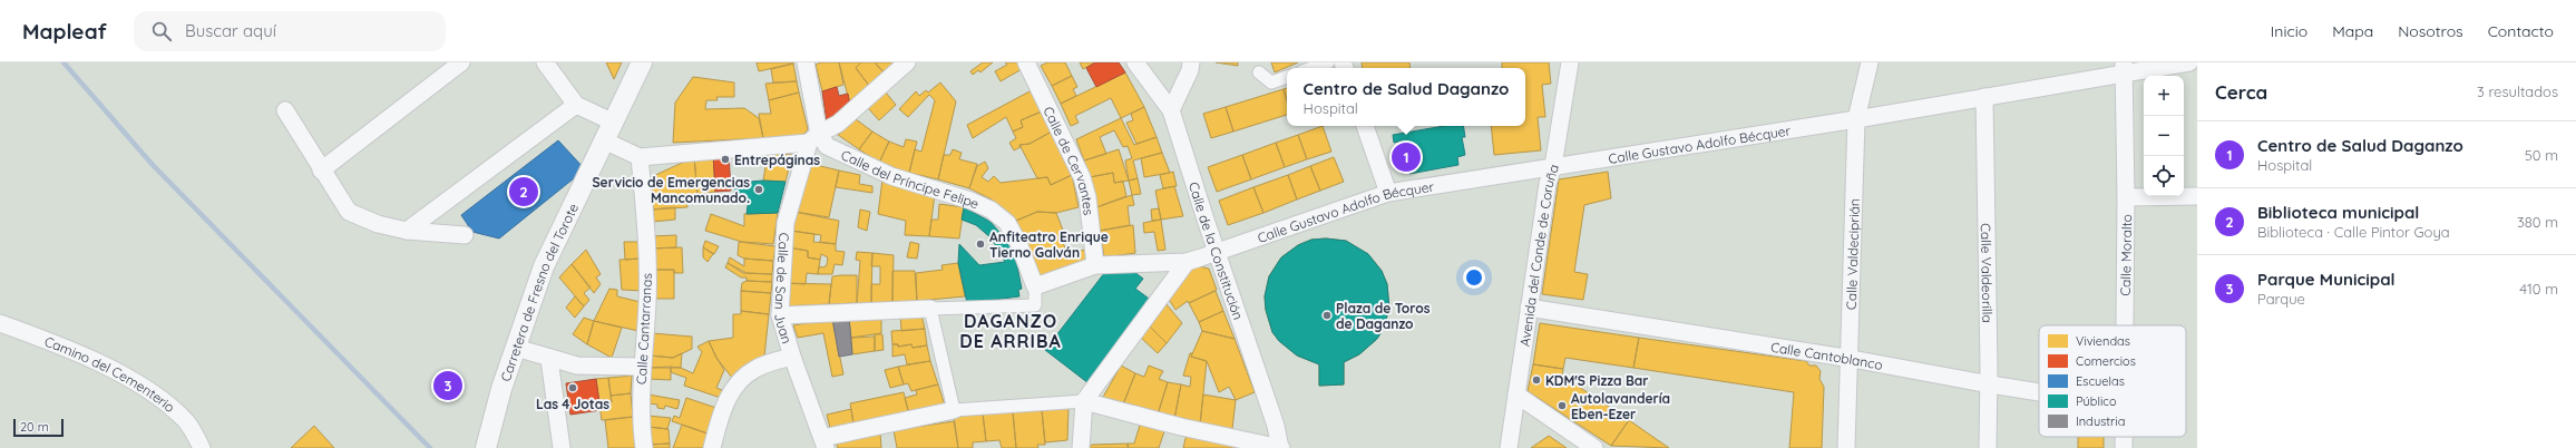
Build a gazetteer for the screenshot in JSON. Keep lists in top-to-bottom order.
{
  "streets": {
    "street": [
      "Calle Gustavo Adolfo Bécquer",
      "Calle de Cervantes",
      "Calle del Príncipe Felipe",
      "Calle de la Constitución",
      "Calle Valdeciprián",
      "Avenida del Conde de Coruña",
      "Calle Moralto",
      "Calle Valdeorilla",
      "Calle de San Juan",
      "Carretera de Fresno del Torote",
      "Calle Cantarranas",
      "Calle Cantoblanco",
      "Camino del Cementerio"
    ]
  },
  "crossings": [
    ["Calle Gustavo Adolfo Bécquer", "Calle de Cervantes"],
    ["Calle Gustavo Adolfo Bécquer", "Calle del Príncipe Felipe"],
    ["Calle Gustavo Adolfo Bécquer", "Calle de la Constitución"],
    ["Calle Gustavo Adolfo Bécquer", "Calle Valdeciprián"],
    ["Calle Gustavo Adolfo Bécquer", "Avenida del Conde de Coruña"],
    ["Calle Gustavo Adolfo Bécquer", "Calle Moralto"],
    ["Calle Gustavo Adolfo Bécquer", "Calle Valdeorilla"],
    ["Calle del Príncipe Felipe", "Calle de San Juan"],
    ["Calle Valdeciprián", "Calle Cantoblanco"],
    ["Avenida del Conde de Coruña", "Calle Cantoblanco"],
    ["Calle Valdeorilla", "Calle Cantoblanco"]
  ],
  "districts": ["DAGANZO DE ARRIBA"],
  "places": [
    "Entrepáginas",
    "Servicio de Emergencias Mancomunado.",
    "Anfiteatro Enrique Tierno Galván",
    "Plaza de Toros de Daganzo",
    "KDM'S Pizza Bar",
    "Las 4 Jotas",
    "Autolavandería Eben-Ezer"
  ],
  "legend": [
    "Viviendas",
    "Comercios",
    "Escuelas",
    "Público",
    "Industria"
  ],
  "scale_bar": "20 m",
  "page": {
    "header": "Mapleaf",
    "search": "Buscar aquí",
    "nav": [
      "Inicio",
      "Mapa",
      "Nosotros",
      "Contacto"
    ],
    "heading": ["Cerca", "3 resultados"],
    "popup": ["Centro de Salud Daganzo", "Hospital"],
    "map_buttons": ["+", "−"],
    "list": [
      {
        "mark": "1",
        "name": "Centro de Salud Daganzo",
        "note": "Hospital",
        "value": "50 m"
      },
      {
        "mark": "2",
        "name": "Biblioteca municipal",
        "note": "Biblioteca · Calle Pintor Goya",
        "value": "380 m"
      },
      {
        "mark": "3",
        "name": "Parque Municipal",
        "note": "Parque",
        "value": "410 m"
      }
    ],
    "pins": ["1", "2", "3"],
    "scale": "20 m"
  }
}
